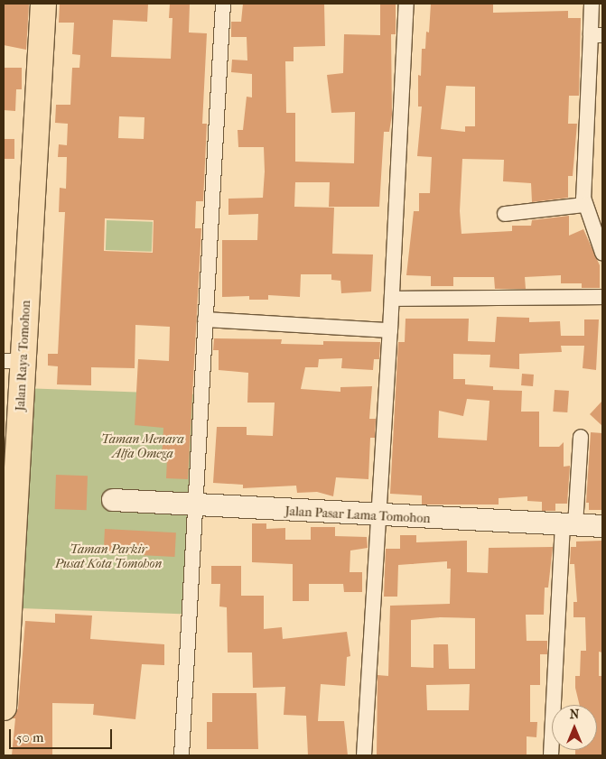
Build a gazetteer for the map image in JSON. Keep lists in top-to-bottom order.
{
  "streets": {
    "highway": ["Jalan Raya Tomohon"],
    "street": ["Jalan Pasar Lama Tomohon"]
  },
  "parks": ["Taman Menara Alfa Omega", "Taman Parkir Pusat Kota Tomohon"],
  "scale_bar": "50 m",
  "north": "top"
}
